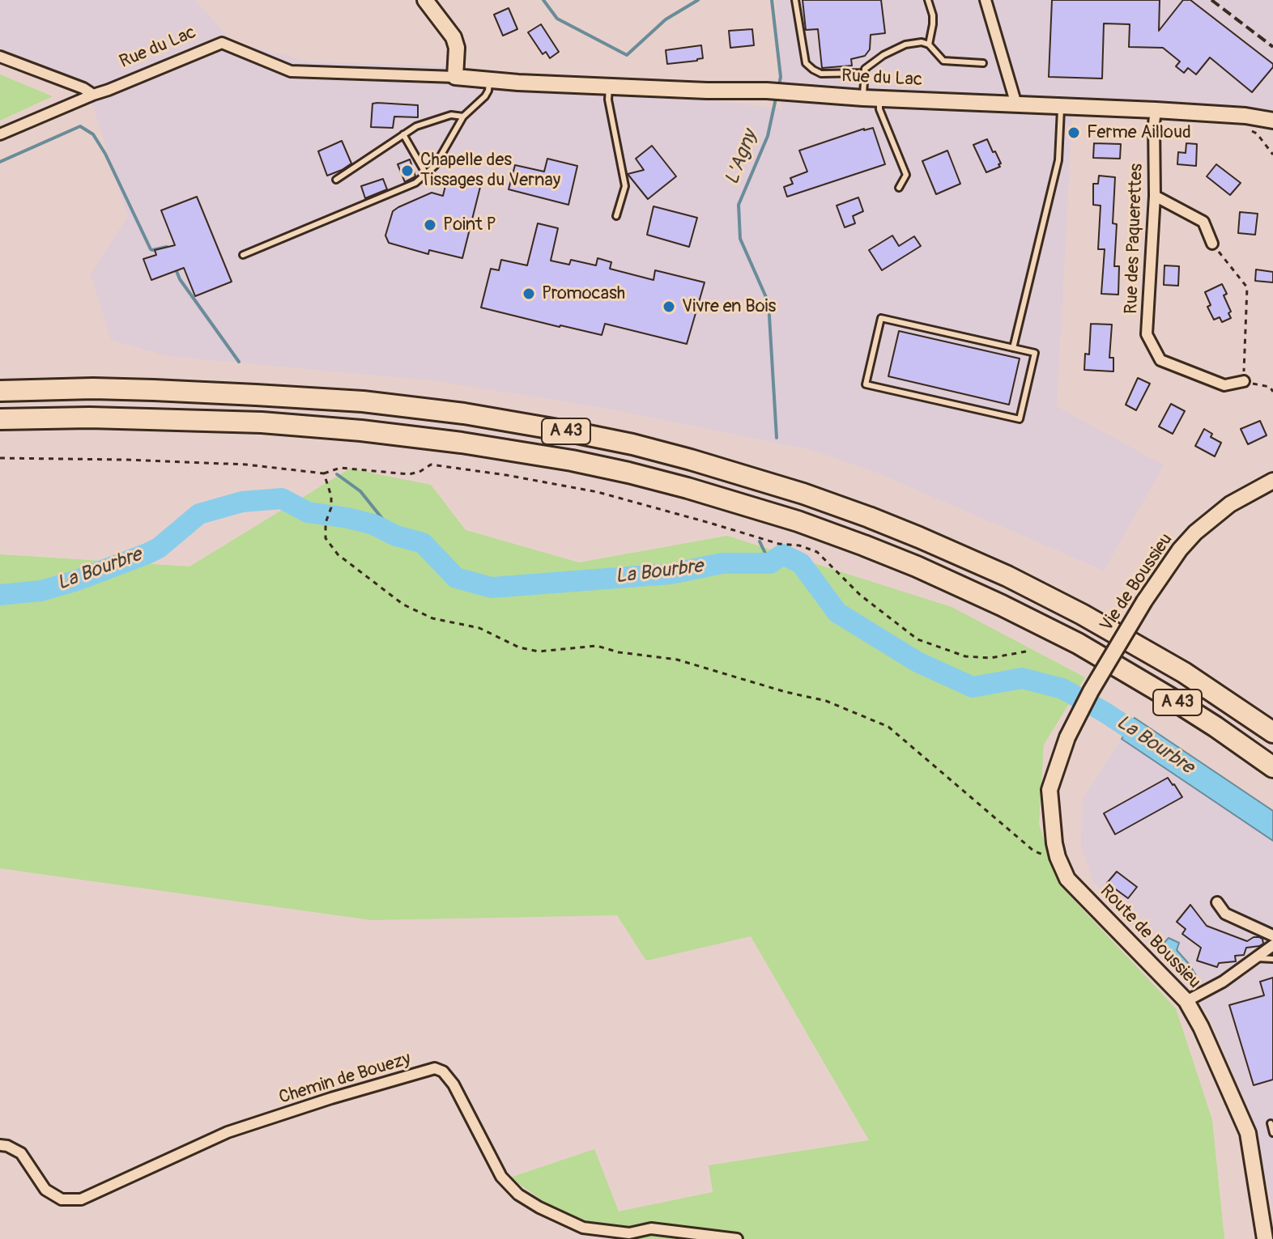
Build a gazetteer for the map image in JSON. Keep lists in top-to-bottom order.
{
  "streets": {
    "highway": ["A 43"],
    "street": [
      "Rue du Lac",
      "Rue des Paquerettes",
      "Vie de Boussieu",
      "Route de Boussieu",
      "Chemin de Bouezy"
    ]
  },
  "crossings": [
    ["Rue du Lac", "Rue des Paquerettes"],
    ["Vie de Boussieu", "Route de Boussieu"]
  ],
  "water": ["L'Agny", "La Bourbre"],
  "places": [
    "Ferme Ailloud",
    "Chapelle des Tissages du Vernay",
    "Point P",
    "Promocash",
    "Vivre en Bois"
  ]
}
